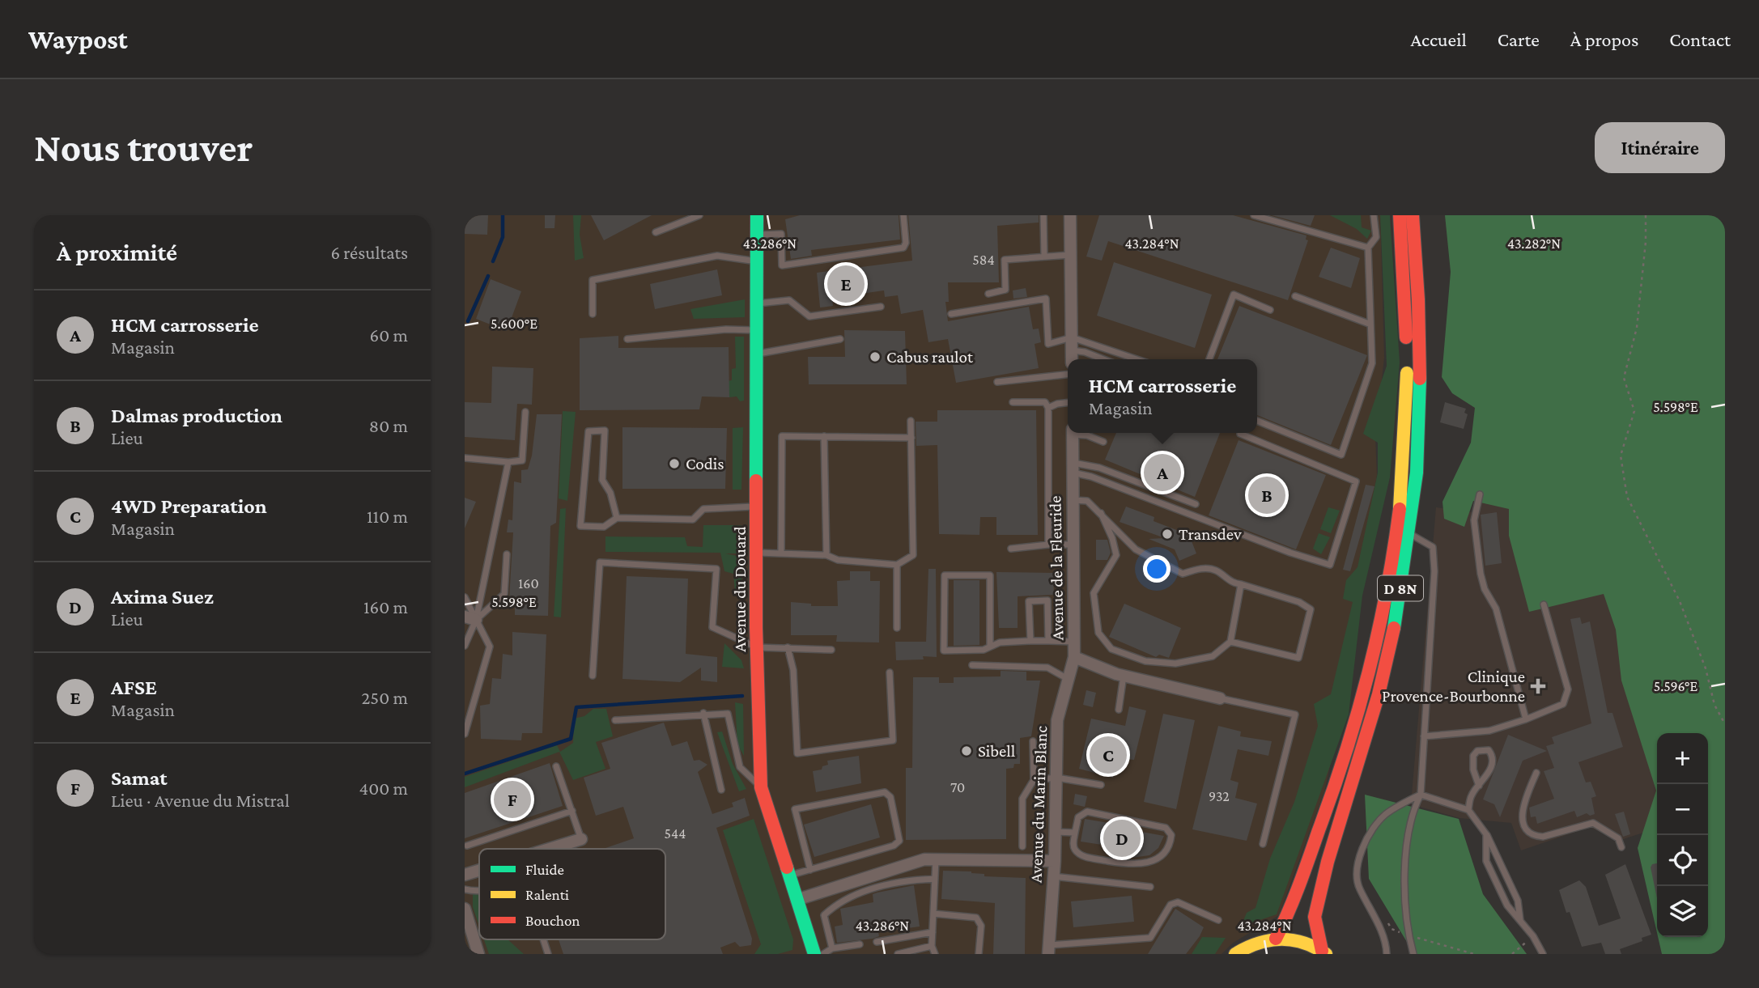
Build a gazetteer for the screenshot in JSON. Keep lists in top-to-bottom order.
{
  "streets": {
    "main road": ["D 8N", "Avenue du Douard"],
    "street": ["Avenue de la Fleuride", "Avenue du Marin Blanc"]
  },
  "crossings": [
    ["Avenue de la Fleuride", "Avenue du Marin Blanc"]
  ],
  "places": {
    "other": [
      "Cabus raulot",
      "Codis",
      "Transdev",
      "Sibell"
    ],
    "health": ["Clinique Provence-Bourbonne"]
  },
  "house_numbers": [
    "584",
    "160",
    "70",
    "932",
    "544"
  ],
  "legend": ["Fluide", "Ralenti", "Bouchon"],
  "page": {
    "header": "Waypost",
    "nav": [
      "Accueil",
      "Carte",
      "À propos",
      "Contact"
    ],
    "buttons": "Itinéraire",
    "title": "Nous trouver",
    "heading": ["À proximité", "6 résultats"],
    "pins": [
      "E",
      "A",
      "B",
      "C",
      "F",
      "D"
    ],
    "list": [
      {
        "mark": "A",
        "name": "HCM carrosserie",
        "note": "Magasin",
        "value": "60 m"
      },
      {
        "mark": "B",
        "name": "Dalmas production",
        "note": "Lieu",
        "value": "80 m"
      },
      {
        "mark": "C",
        "name": "4WD Preparation",
        "note": "Magasin",
        "value": "110 m"
      },
      {
        "mark": "D",
        "name": "Axima Suez",
        "note": "Lieu",
        "value": "160 m"
      },
      {
        "mark": "E",
        "name": "AFSE",
        "note": "Magasin",
        "value": "250 m"
      },
      {
        "mark": "F",
        "name": "Samat",
        "note": "Lieu · Avenue du Mistral",
        "value": "400 m"
      }
    ],
    "popup": ["HCM carrosserie", "Magasin"],
    "map_buttons": ["+", "−"]
  },
  "coordinates": [
    "43.284°N",
    "43.282°N",
    "43.286°N",
    "5.600°E",
    "5.598°E",
    "5.596°E"
  ]
}
